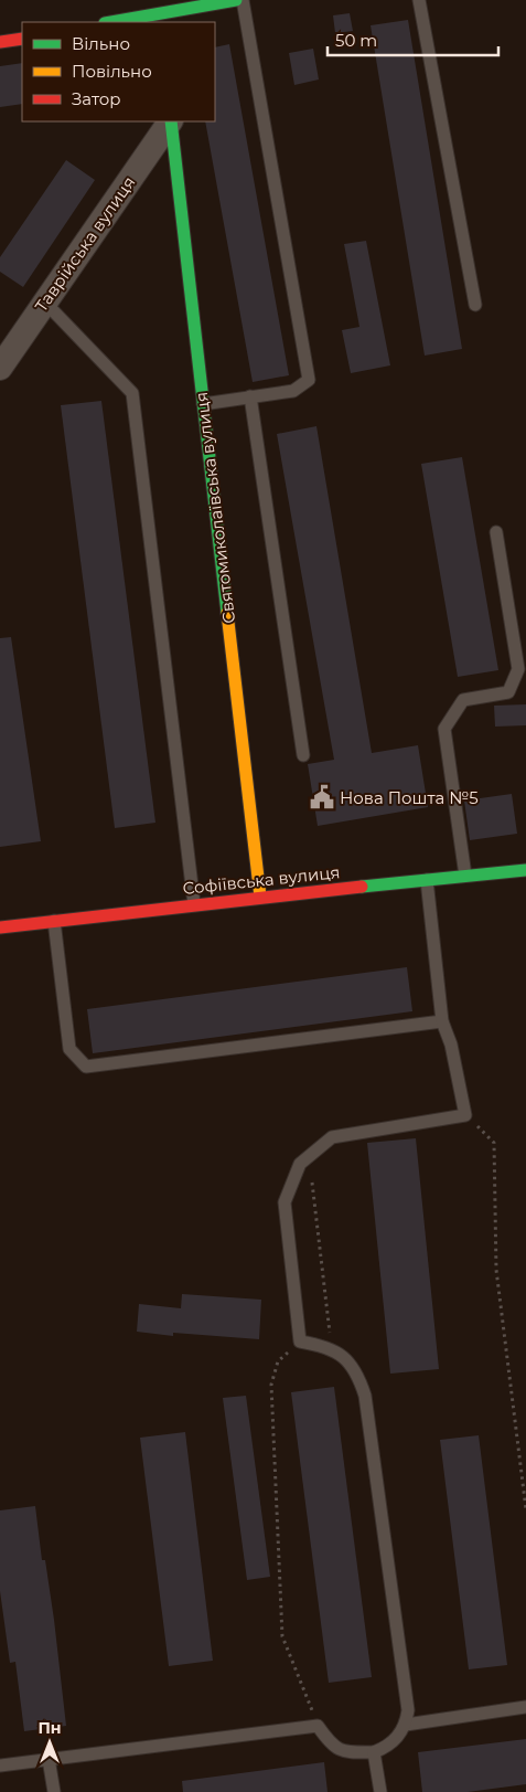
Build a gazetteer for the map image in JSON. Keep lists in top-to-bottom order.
{
  "streets": {
    "street": ["Таврійська вулиця", "Святомиколаївська вулиця", "Софіївська вулиця"]
  },
  "crossings": [
    ["Святомиколаївська вулиця", "Софіївська вулиця"]
  ],
  "places": {
    "public building": ["Нова Пошта №5"]
  },
  "legend": ["Вільно", "Повільно", "Затор"],
  "scale_bar": "50 m",
  "north": "top"
}
